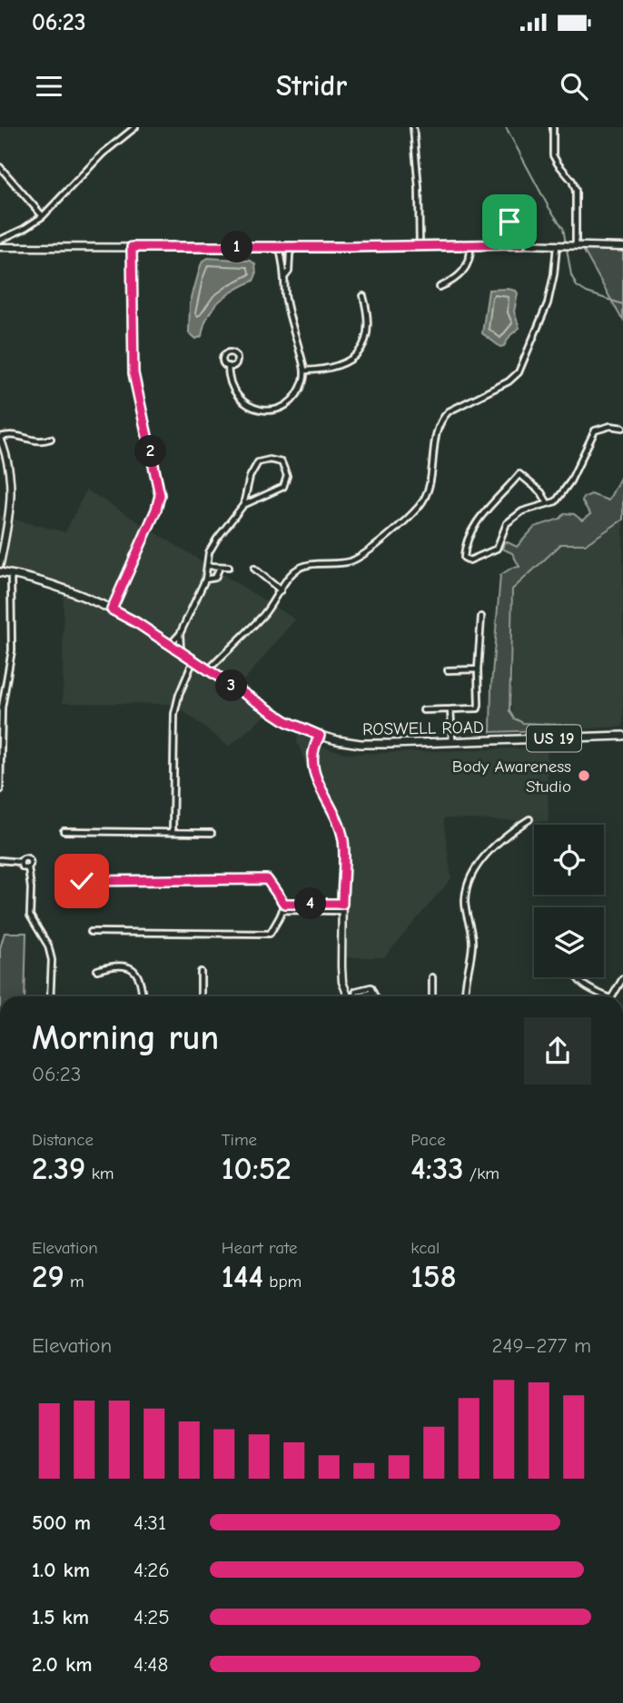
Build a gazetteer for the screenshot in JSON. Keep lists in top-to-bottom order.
{
  "streets": {
    "main road": ["ROSWELL ROAD", "US 19"]
  },
  "places": ["Body Awareness Studio"],
  "page": {
    "status": "06:23",
    "header": "Stridr",
    "pins": [
      "1",
      "2",
      "3",
      "4"
    ],
    "heading": ["Morning run", "06:23"],
    "stats": [
      ["Distance", "2.39 km"],
      ["Time", "10:52"],
      ["Pace", "4:33 /km"],
      ["Elevation", "29 m"],
      ["Heart rate", "144 bpm"],
      ["kcal", "158"]
    ],
    "chart": ["Elevation", "249–277 m"],
    "list": [
      {
        "name": "500 m",
        "note": "4:31"
      },
      {
        "name": "1.0 km",
        "note": "4:26"
      },
      {
        "name": "1.5 km",
        "note": "4:25"
      },
      {
        "name": "2.0 km",
        "note": "4:48"
      }
    ]
  }
}
